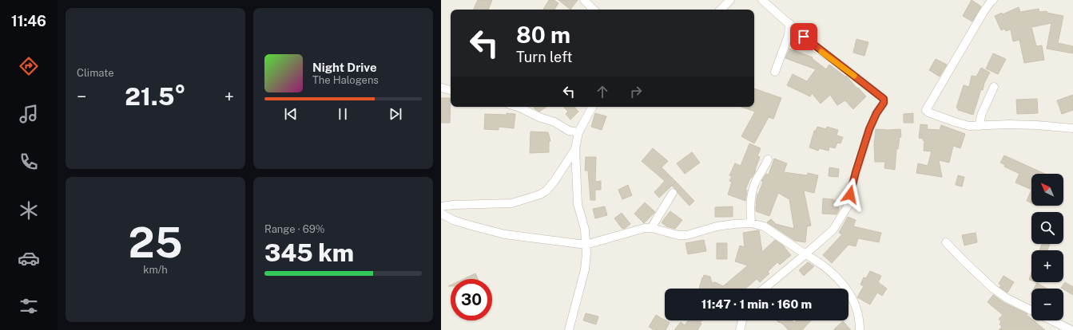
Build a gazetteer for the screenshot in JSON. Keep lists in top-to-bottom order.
{
  "north": "top left",
  "page": {
    "tabs": "11:46",
    "tile": [
      "Climate",
      ["25", "km/h"],
      ["Range · 69%", "345 km"]
    ],
    "turn": ["80 m", "Turn left"],
    "song": ["Night Drive", "The Halogens"],
    "heat": ["−", "21.5°", "+"],
    "map_buttons": ["+", "−"],
    "limit": "30",
    "trip": "11:47 · 1 min · 160 m"
  }
}
